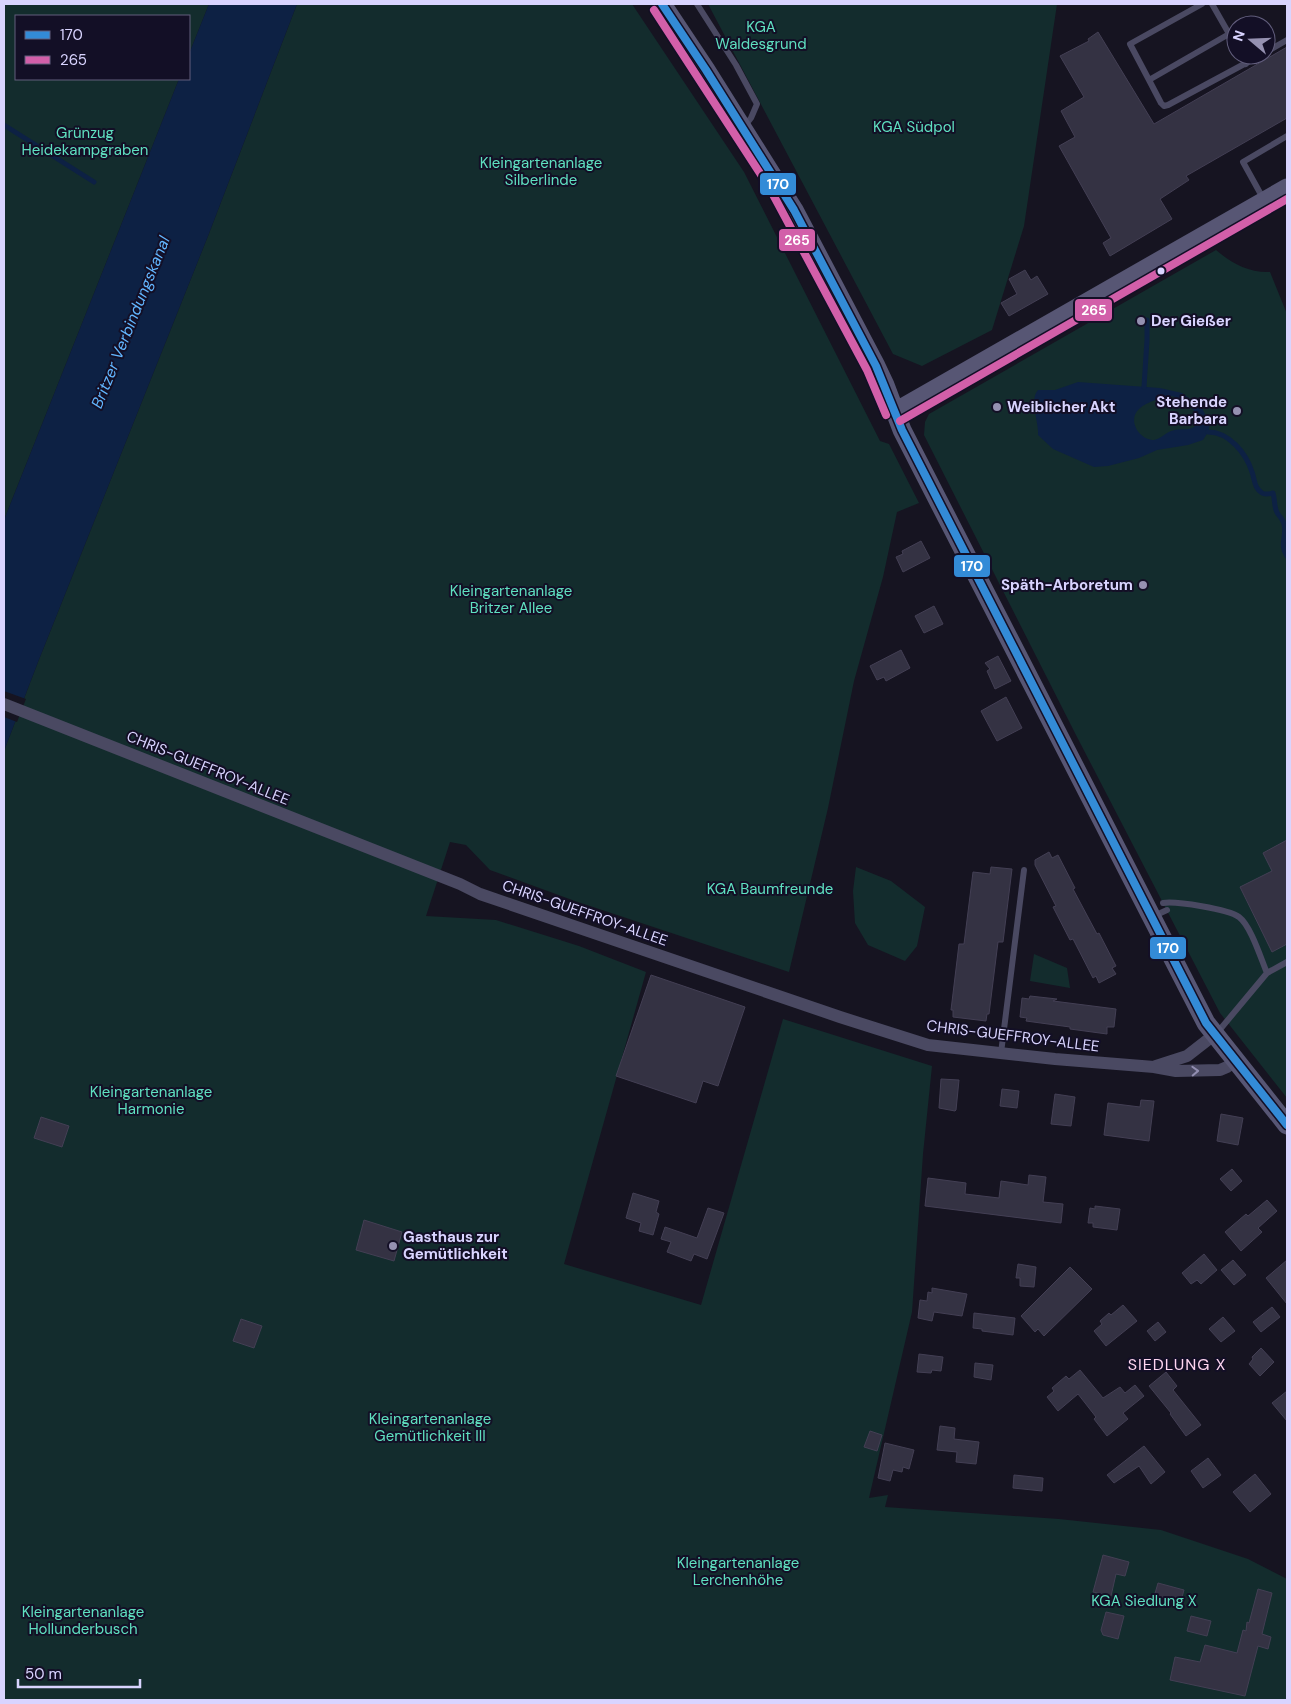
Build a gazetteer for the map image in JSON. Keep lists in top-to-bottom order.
{
  "streets": {
    "street": ["CHRIS-GUEFFROY-ALLEE"]
  },
  "districts": ["SIEDLUNG X"],
  "water": ["Britzer Verbindungskanal"],
  "parks": [
    "KGA Waldesgrund",
    "KGA Südpol",
    "Grünzug Heidekampgraben",
    "Kleingartenanlage Silberlinde",
    "Kleingartenanlage Britzer Allee",
    "KGA Baumfreunde",
    "Kleingartenanlage Harmonie",
    "Kleingartenanlage Gemütlichkeit III",
    "Kleingartenanlage Lerchenhöhe",
    "KGA Siedlung X",
    "Kleingartenanlage Hollunderbusch"
  ],
  "places": [
    "Der Gießer",
    "Weiblicher Akt",
    "Stehende Barbara",
    "Späth-Arboretum",
    "Gasthaus zur Gemütlichkeit"
  ],
  "lines": ["transit line 170", "transit line 265"],
  "legend": ["170", "265"],
  "scale_bar": "50 m",
  "north": "left"
}
